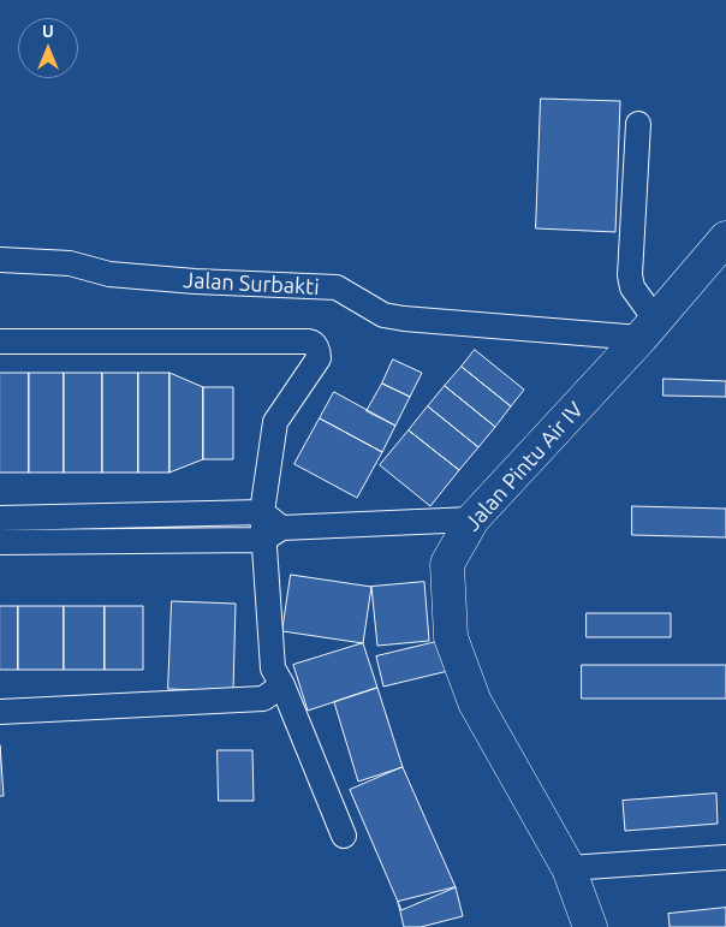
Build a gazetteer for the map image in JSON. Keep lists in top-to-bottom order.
{
  "streets": {
    "main road": ["Jalan Pintu Air IV"],
    "street": ["Jalan Surbakti"]
  },
  "crossings": [
    ["Jalan Surbakti", "Jalan Pintu Air IV"]
  ],
  "north": "top"
}
